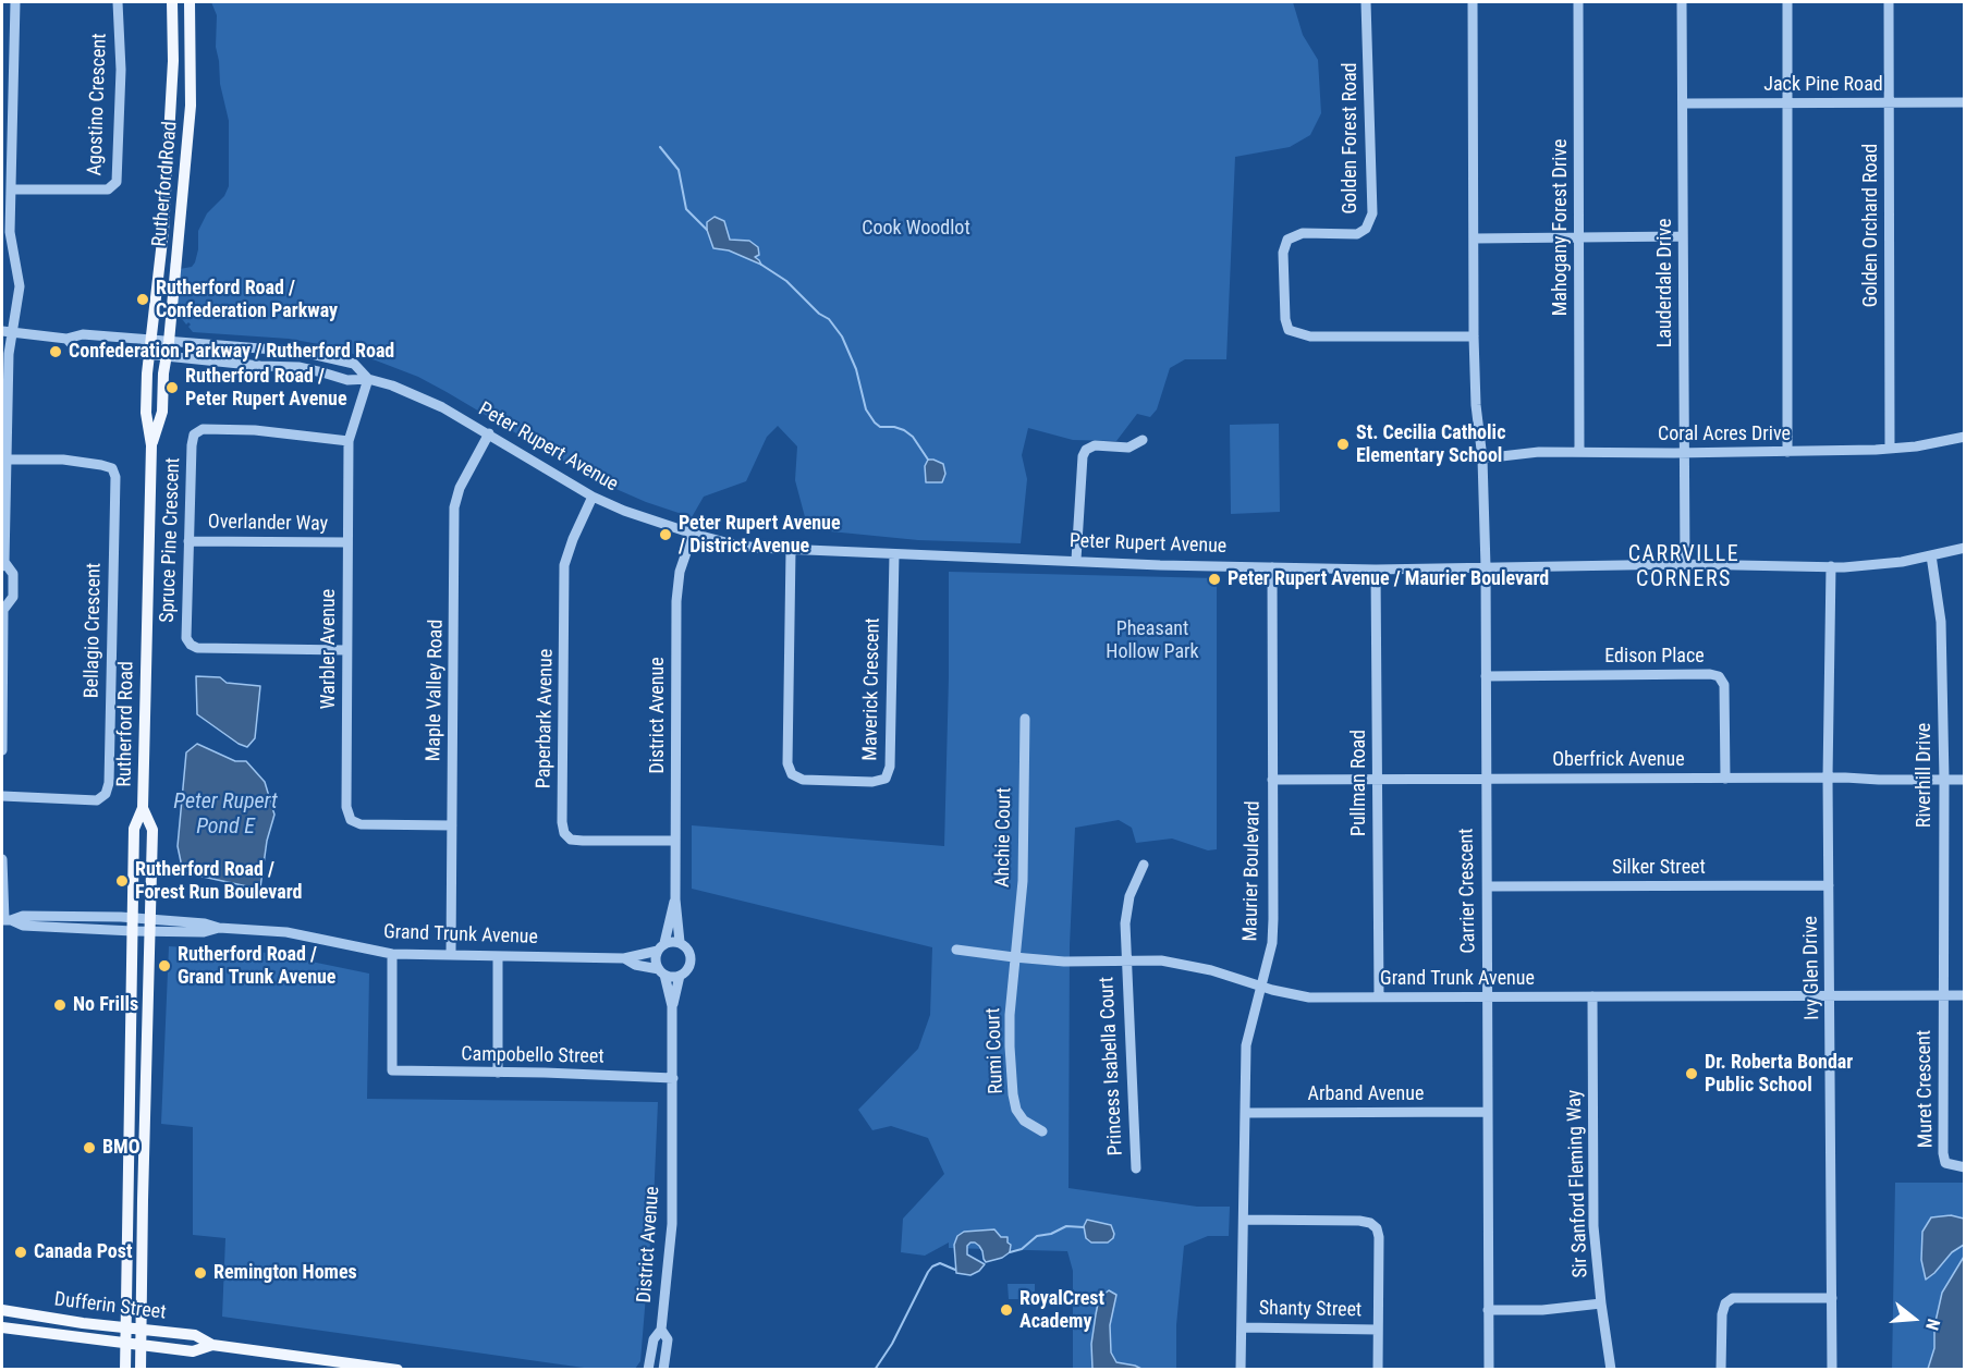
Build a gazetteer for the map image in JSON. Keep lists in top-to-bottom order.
{
  "streets": {
    "main road": ["Rutherford Road", "Dufferin Street"],
    "street": [
      "Jack Pine Road",
      "Agostino Crescent",
      "Golden Forest Road",
      "Golden Orchard Road",
      "Mahogany Forest Drive",
      "Lauderdale Drive",
      "Coral Acres Drive",
      "Peter Rupert Avenue",
      "Overlander Way",
      "Spruce Pine Crescent",
      "Bellagio Crescent",
      "Warbler Avenue",
      "Edison Place",
      "Maverick Crescent",
      "Maple Valley Road",
      "District Avenue",
      "Paperbark Avenue",
      "Oberfrick Avenue",
      "Riverhill Drive",
      "Pullman Road",
      "Ahchie Court",
      "Silker Street",
      "Maurier Boulevard",
      "Carrier Crescent",
      "Grand Trunk Avenue",
      "Ivy Glen Drive",
      "Rumi Court",
      "Campobello Street",
      "Princess Isabella Court",
      "Muret Crescent",
      "Arband Avenue",
      "Sir Sanford Fleming Way",
      "Shanty Street"
    ]
  },
  "crossings": [
    ["Jack Pine Road", "Golden Orchard Road"],
    ["Jack Pine Road", "Lauderdale Drive"],
    ["Rutherford Road", "Peter Rupert Avenue"],
    ["Rutherford Road", "Grand Trunk Avenue"],
    ["Rutherford Road", "Dufferin Street"],
    ["Golden Orchard Road", "Coral Acres Drive"],
    ["Mahogany Forest Drive", "Coral Acres Drive"],
    ["Lauderdale Drive", "Coral Acres Drive"],
    ["Lauderdale Drive", "Peter Rupert Avenue"],
    ["Peter Rupert Avenue", "Warbler Avenue"],
    ["Peter Rupert Avenue", "Maverick Crescent"],
    ["Peter Rupert Avenue", "Maple Valley Road"],
    ["Peter Rupert Avenue", "District Avenue"],
    ["Peter Rupert Avenue", "Paperbark Avenue"],
    ["Peter Rupert Avenue", "Riverhill Drive"],
    ["Peter Rupert Avenue", "Pullman Road"],
    ["Peter Rupert Avenue", "Maurier Boulevard"],
    ["Peter Rupert Avenue", "Carrier Crescent"],
    ["Peter Rupert Avenue", "Ivy Glen Drive"],
    ["Overlander Way", "Spruce Pine Crescent"],
    ["Overlander Way", "Warbler Avenue"],
    ["Spruce Pine Crescent", "Warbler Avenue"],
    ["Warbler Avenue", "Maple Valley Road"],
    ["Edison Place", "Oberfrick Avenue"],
    ["Edison Place", "Carrier Crescent"],
    ["Maple Valley Road", "Grand Trunk Avenue"],
    ["District Avenue", "Paperbark Avenue"],
    ["District Avenue", "Grand Trunk Avenue"],
    ["District Avenue", "Campobello Street"],
    ["Oberfrick Avenue", "Riverhill Drive"],
    ["Oberfrick Avenue", "Pullman Road"],
    ["Oberfrick Avenue", "Maurier Boulevard"],
    ["Oberfrick Avenue", "Carrier Crescent"],
    ["Oberfrick Avenue", "Ivy Glen Drive"],
    ["Riverhill Drive", "Grand Trunk Avenue"],
    ["Riverhill Drive", "Muret Crescent"],
    ["Pullman Road", "Grand Trunk Avenue"],
    ["Ahchie Court", "Grand Trunk Avenue"],
    ["Ahchie Court", "Rumi Court"],
    ["Silker Street", "Carrier Crescent"],
    ["Silker Street", "Ivy Glen Drive"],
    ["Maurier Boulevard", "Grand Trunk Avenue"],
    ["Maurier Boulevard", "Arband Avenue"],
    ["Maurier Boulevard", "Shanty Street"],
    ["Carrier Crescent", "Grand Trunk Avenue"],
    ["Carrier Crescent", "Arband Avenue"],
    ["Grand Trunk Avenue", "Ivy Glen Drive"],
    ["Grand Trunk Avenue", "Rumi Court"],
    ["Grand Trunk Avenue", "Campobello Street"],
    ["Grand Trunk Avenue", "Princess Isabella Court"],
    ["Grand Trunk Avenue", "Muret Crescent"],
    ["Grand Trunk Avenue", "Sir Sanford Fleming Way"]
  ],
  "districts": ["CARRVILLE CORNERS"],
  "water": ["Peter Rupert Pond E"],
  "parks": ["Cook Woodlot", "Pheasant Hollow Park"],
  "places": [
    "Rutherford Road / Confederation Parkway",
    "Confederation Parkway / Rutherford Road",
    "Rutherford Road / Peter Rupert Avenue",
    "St. Cecilia Catholic Elementary School",
    "Peter Rupert Avenue / District Avenue",
    "Peter Rupert Avenue / Maurier Boulevard",
    "Rutherford Road / Forest Run Boulevard",
    "Rutherford Road / Grand Trunk Avenue",
    "No Frills",
    "Dr. Roberta Bondar Public School",
    "BMO",
    "Canada Post",
    "Remington Homes",
    "RoyalCrest Academy"
  ],
  "north": "right"
}
